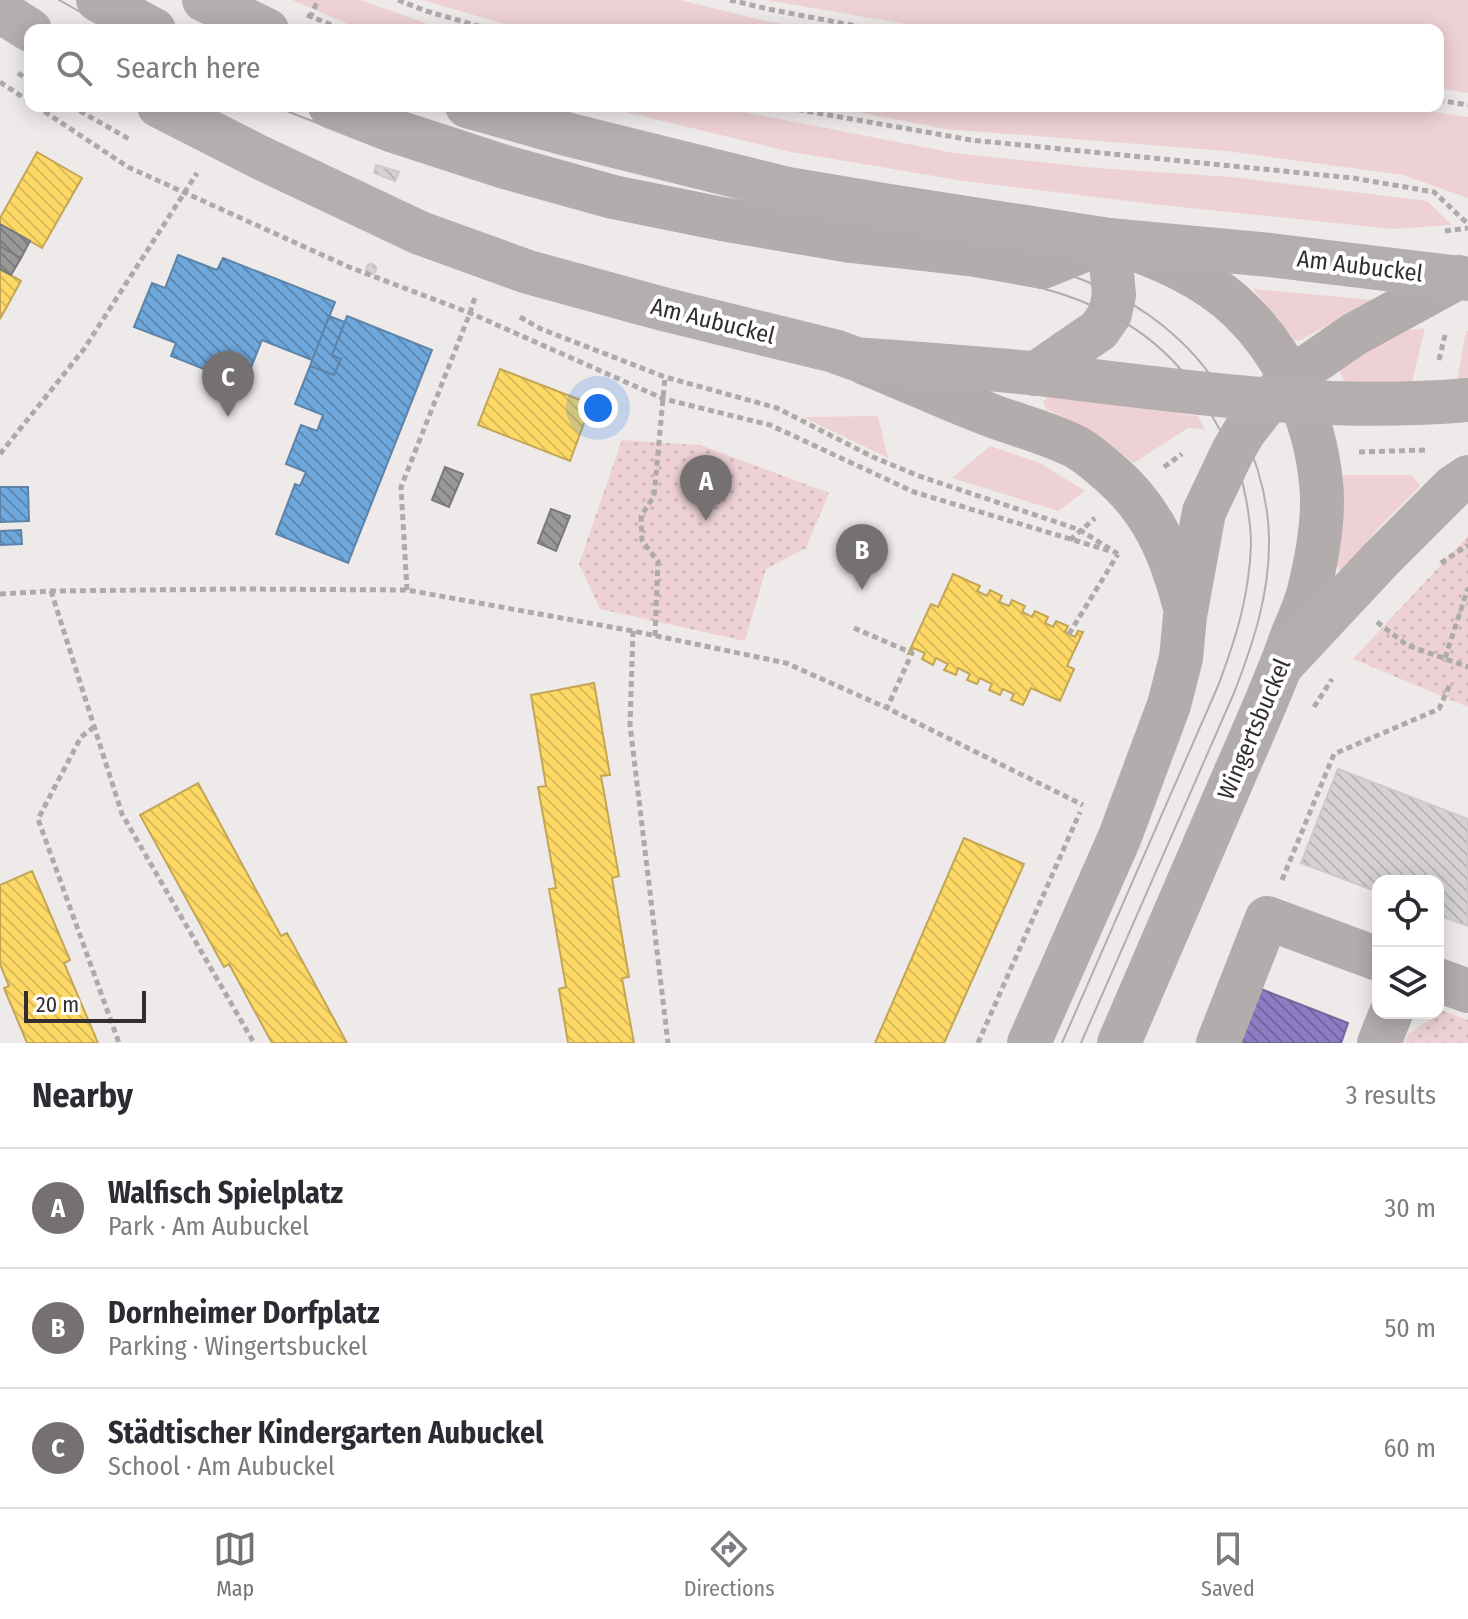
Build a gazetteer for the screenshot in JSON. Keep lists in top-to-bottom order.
{
  "streets": {
    "main road": ["Am Aubuckel"],
    "street": ["Wingertsbuckel"]
  },
  "crossings": [
    ["Am Aubuckel", "Wingertsbuckel"]
  ],
  "scale_bar": "20 m",
  "page": {
    "search": "Search here",
    "pins": ["C", "A", "B"],
    "scale": "20 m",
    "heading": ["Nearby", "3 results"],
    "list": [
      {
        "mark": "A",
        "name": "Walfisch Spielplatz",
        "note": "Park · Am Aubuckel",
        "value": "30 m"
      },
      {
        "mark": "B",
        "name": "Dornheimer Dorfplatz",
        "note": "Parking · Wingertsbuckel",
        "value": "50 m"
      },
      {
        "mark": "C",
        "name": "Städtischer Kindergarten Aubuckel",
        "note": "School · Am Aubuckel",
        "value": "60 m"
      }
    ],
    "nav": ["Map", "Directions", "Saved"]
  }
}
